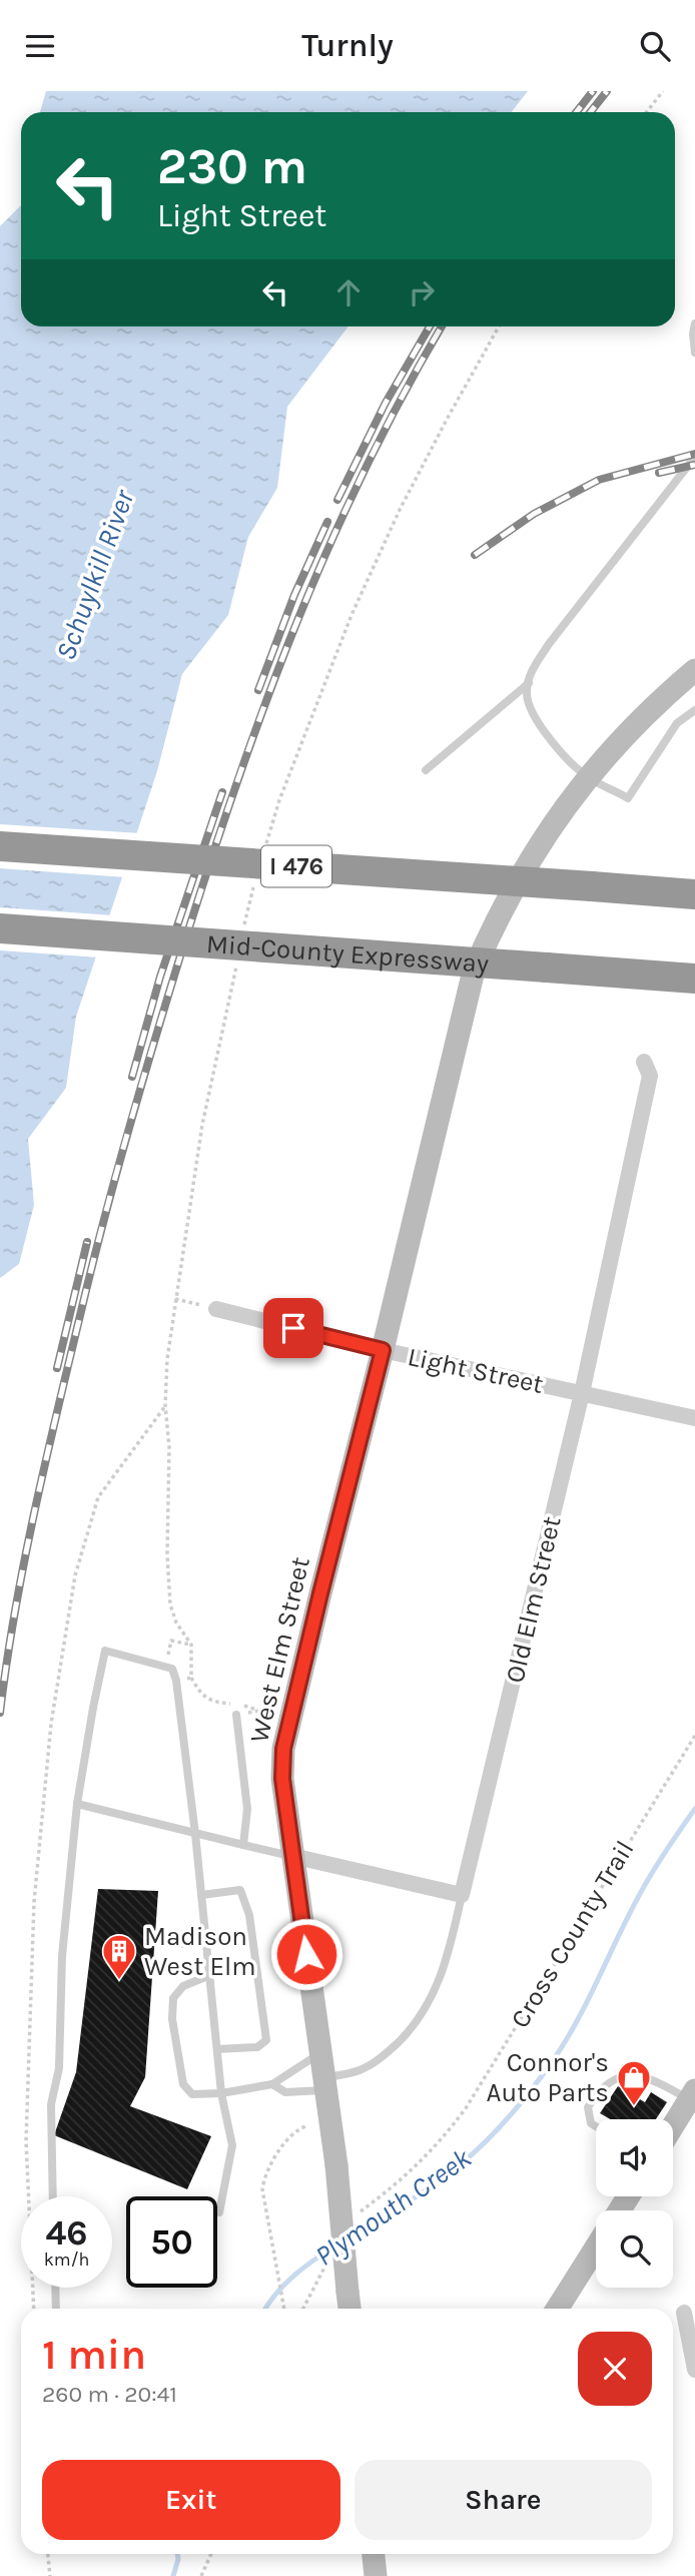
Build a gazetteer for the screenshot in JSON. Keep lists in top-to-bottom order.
{
  "streets": {
    "highway": ["I 476", "Mid-County Expressway"],
    "main road": ["West Elm Street"],
    "street": ["Light Street", "Old Elm Street"],
    "path": ["Cross County Trail"]
  },
  "crossings": [
    ["Light Street", "Old Elm Street"],
    ["Light Street", "West Elm Street"],
    ["Old Elm Street", "West Elm Street"]
  ],
  "water": ["Schuylkill River", "Plymouth Creek"],
  "places": {
    "building": ["Madison West Elm"],
    "shop": ["Connor's Auto Parts"]
  },
  "page": {
    "header": "Turnly",
    "turn": ["230 m", "Light Street"],
    "speed": "46 km/h",
    "limit": "50",
    "heading": ["1 min", "260 m · 20:41"],
    "buttons": ["Exit", "Share"]
  }
}
